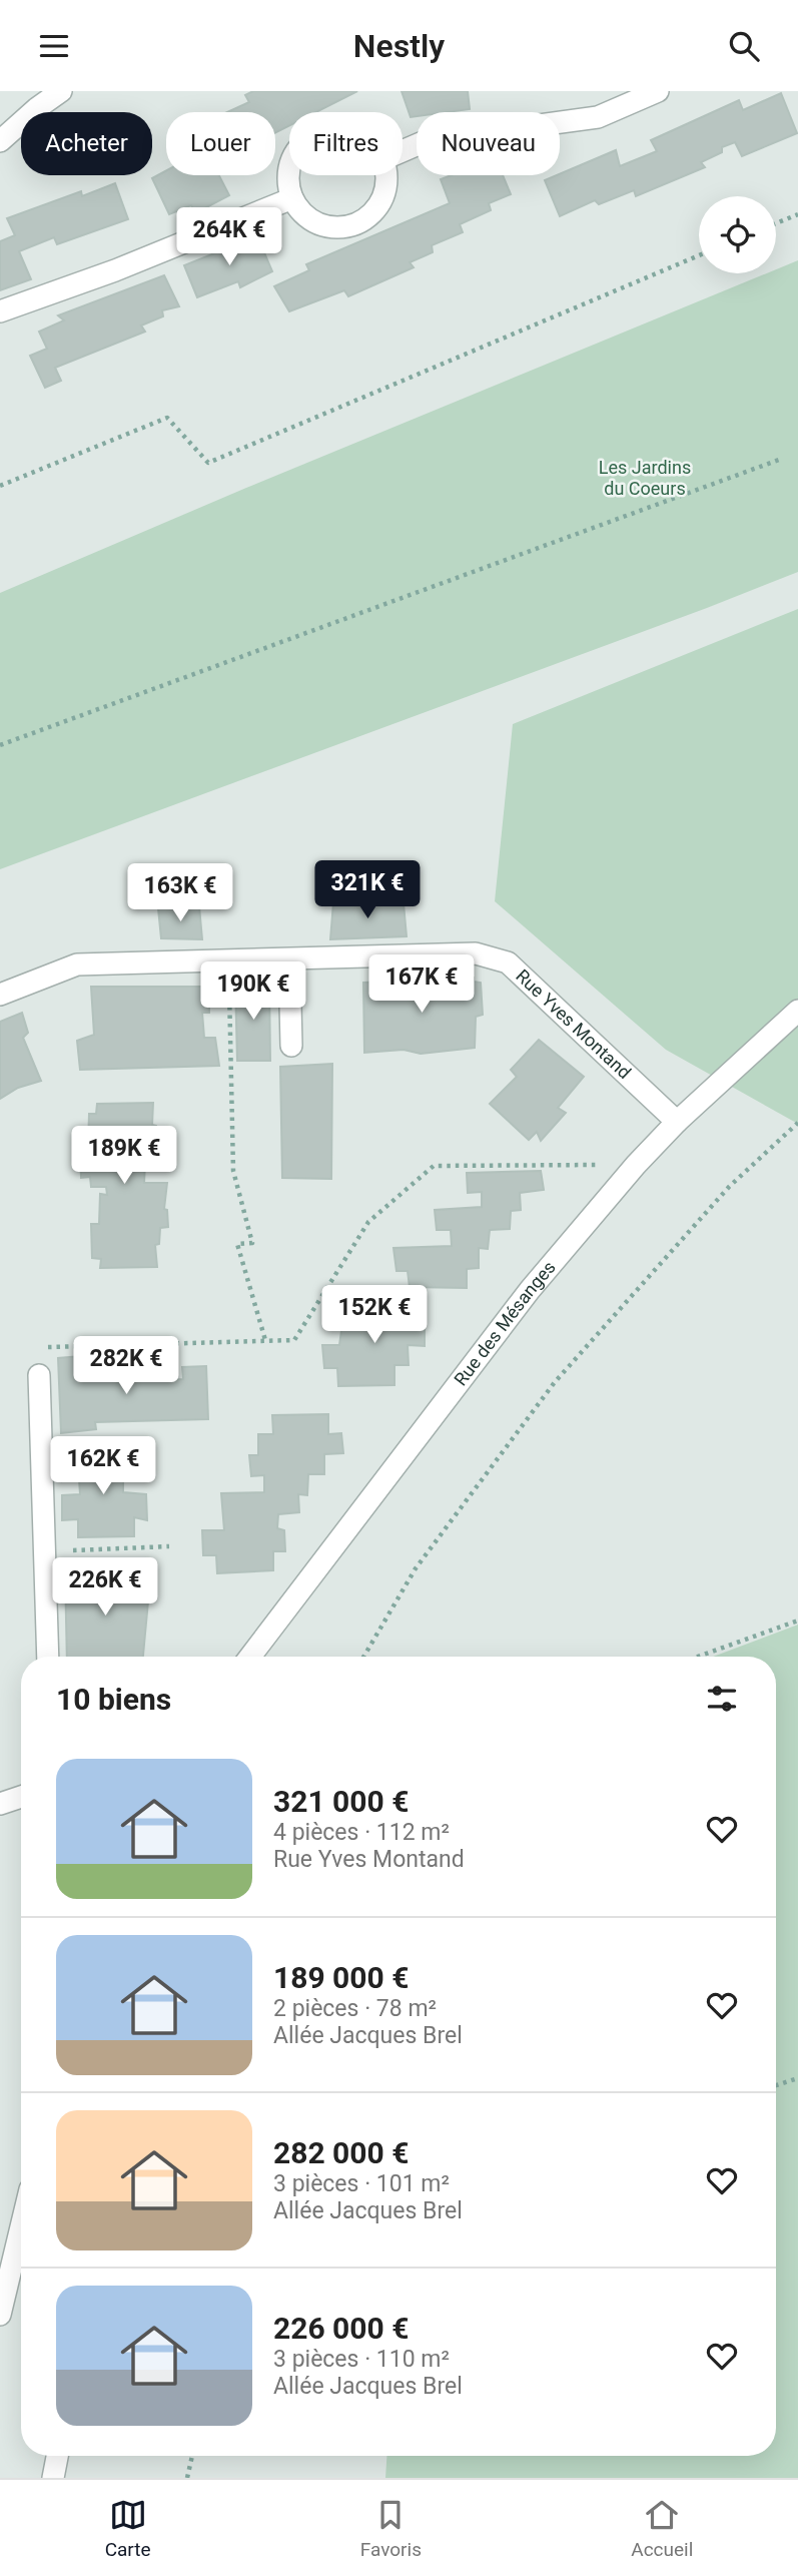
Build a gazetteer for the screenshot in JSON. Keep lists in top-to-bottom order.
{
  "streets": {
    "street": ["Rue Yves Montand", "Rue des Mésanges"]
  },
  "crossings": [
    ["Rue Yves Montand", "Rue des Mésanges"]
  ],
  "parks": ["Les Jardins du Coeurs"],
  "page": {
    "header": "Nestly",
    "chip": [
      "Acheter",
      "Louer",
      "Filtres",
      "Nouveau"
    ],
    "price": [
      "264K €",
      "321K €",
      "163K €",
      "167K €",
      "190K €",
      "189K €",
      "152K €",
      "282K €",
      "162K €",
      "226K €"
    ],
    "heading": "10 biens",
    "list": [
      {
        "name": "321 000 €",
        "note": "4 pièces · 112 m² · Rue Yves Montand"
      },
      {
        "name": "189 000 €",
        "note": "2 pièces · 78 m² · Allée Jacques Brel"
      },
      {
        "name": "282 000 €",
        "note": "3 pièces · 101 m² · Allée Jacques Brel"
      },
      {
        "name": "226 000 €",
        "note": "3 pièces · 110 m² · Allée Jacques Brel"
      }
    ],
    "tabs": ["Carte", "Favoris", "Accueil"]
  }
}
